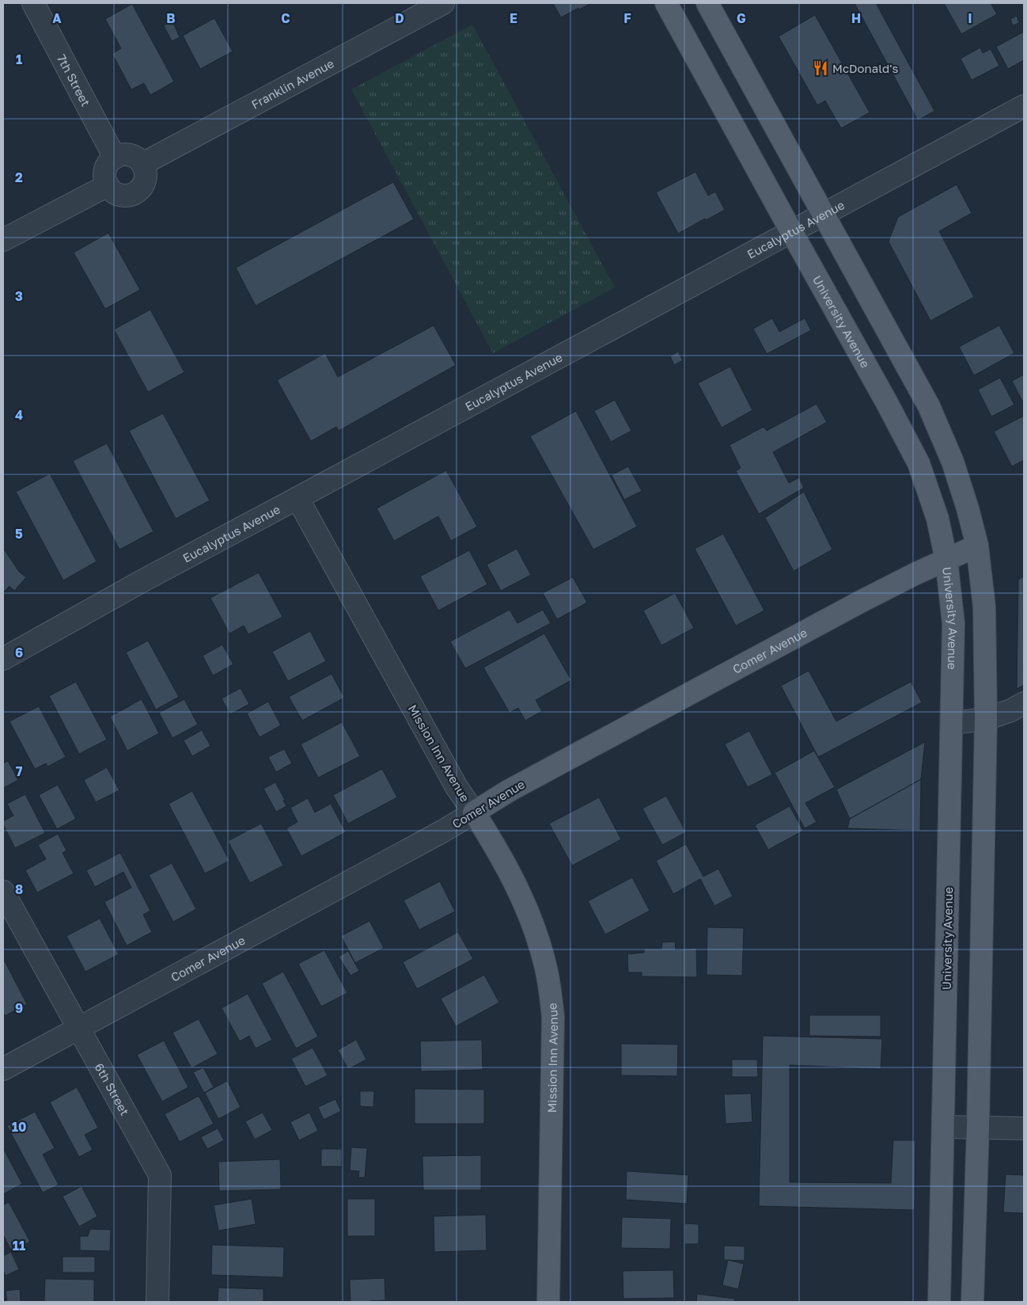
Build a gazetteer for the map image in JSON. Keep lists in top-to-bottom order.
{
  "streets": {
    "main road": ["University Avenue", "Comer Avenue", "Mission Inn Avenue"],
    "street": [
      "7th Street",
      "Franklin Avenue",
      "Eucalyptus Avenue",
      "6th Street"
    ]
  },
  "crossings": [
    ["7th Street", "Franklin Avenue"],
    ["Eucalyptus Avenue", "University Avenue"],
    ["Eucalyptus Avenue", "Mission Inn Avenue"],
    ["University Avenue", "Comer Avenue"],
    ["Comer Avenue", "Mission Inn Avenue"],
    ["Comer Avenue", "6th Street"]
  ],
  "places": {
    "restaurant": ["McDonald's"]
  },
  "grid": {
    "columns": [
      "A",
      "B",
      "C",
      "D",
      "E",
      "F",
      "G",
      "H",
      "I"
    ],
    "rows": [
      "1",
      "2",
      "3",
      "4",
      "5",
      "6",
      "7",
      "8",
      "9",
      "10",
      "11"
    ]
  }
}
